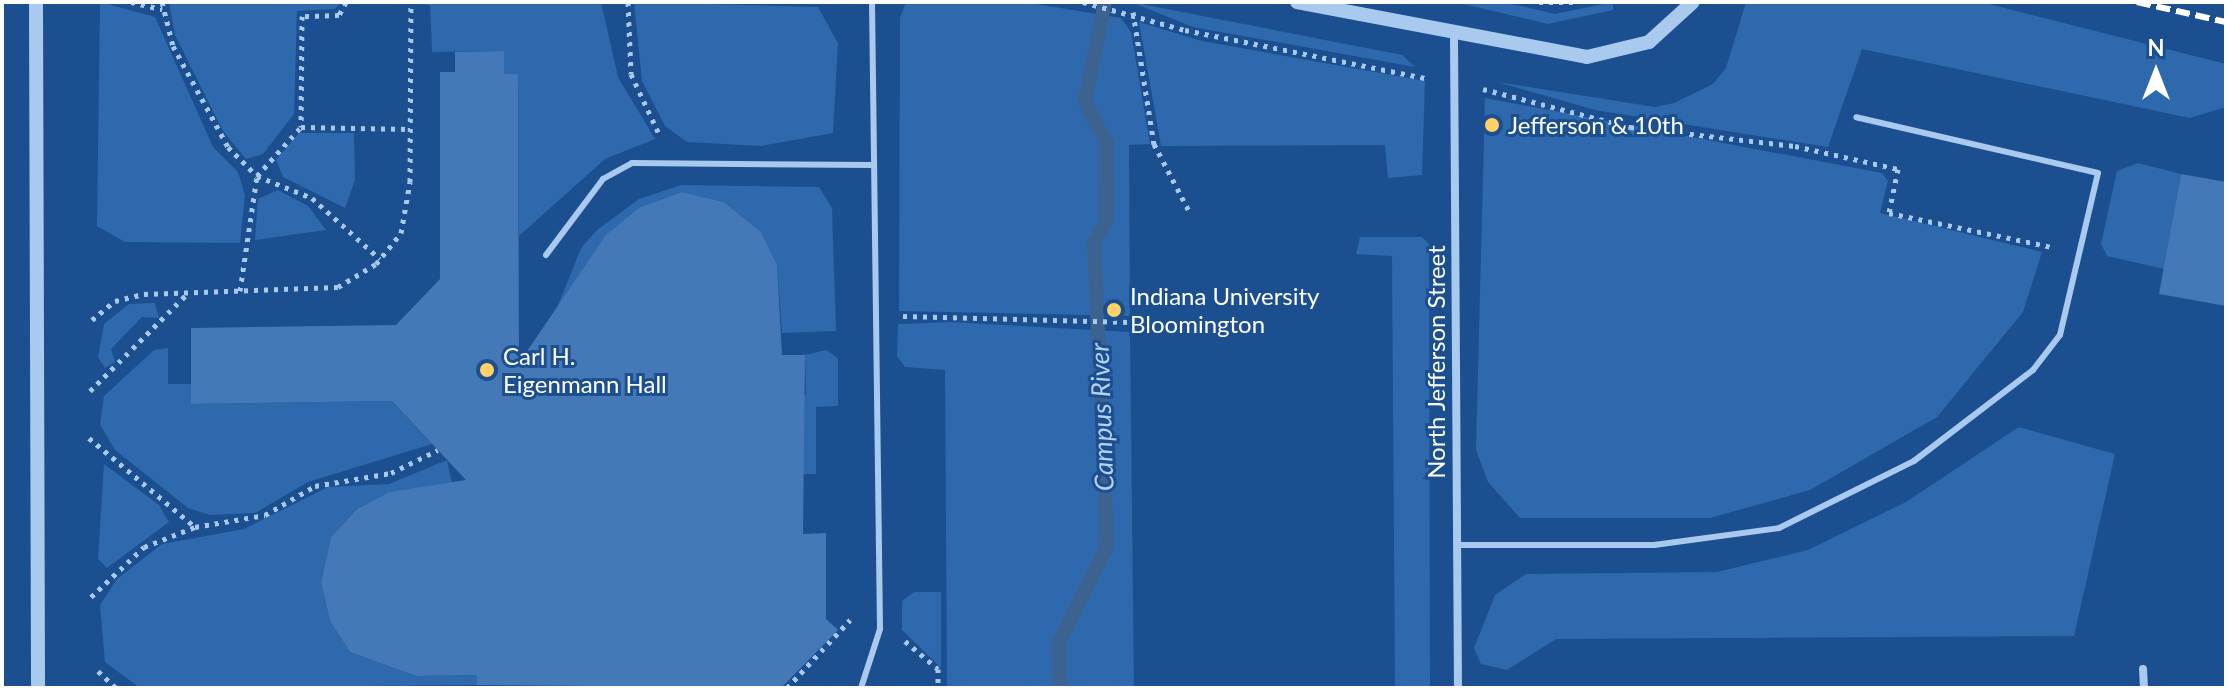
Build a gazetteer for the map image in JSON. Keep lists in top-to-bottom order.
{
  "streets": {
    "street": ["North Jefferson Street"]
  },
  "water": ["Campus River"],
  "places": ["Jefferson & 10th", "Indiana University Bloomington", "Carl H. Eigenmann Hall"],
  "north": "top"
}
